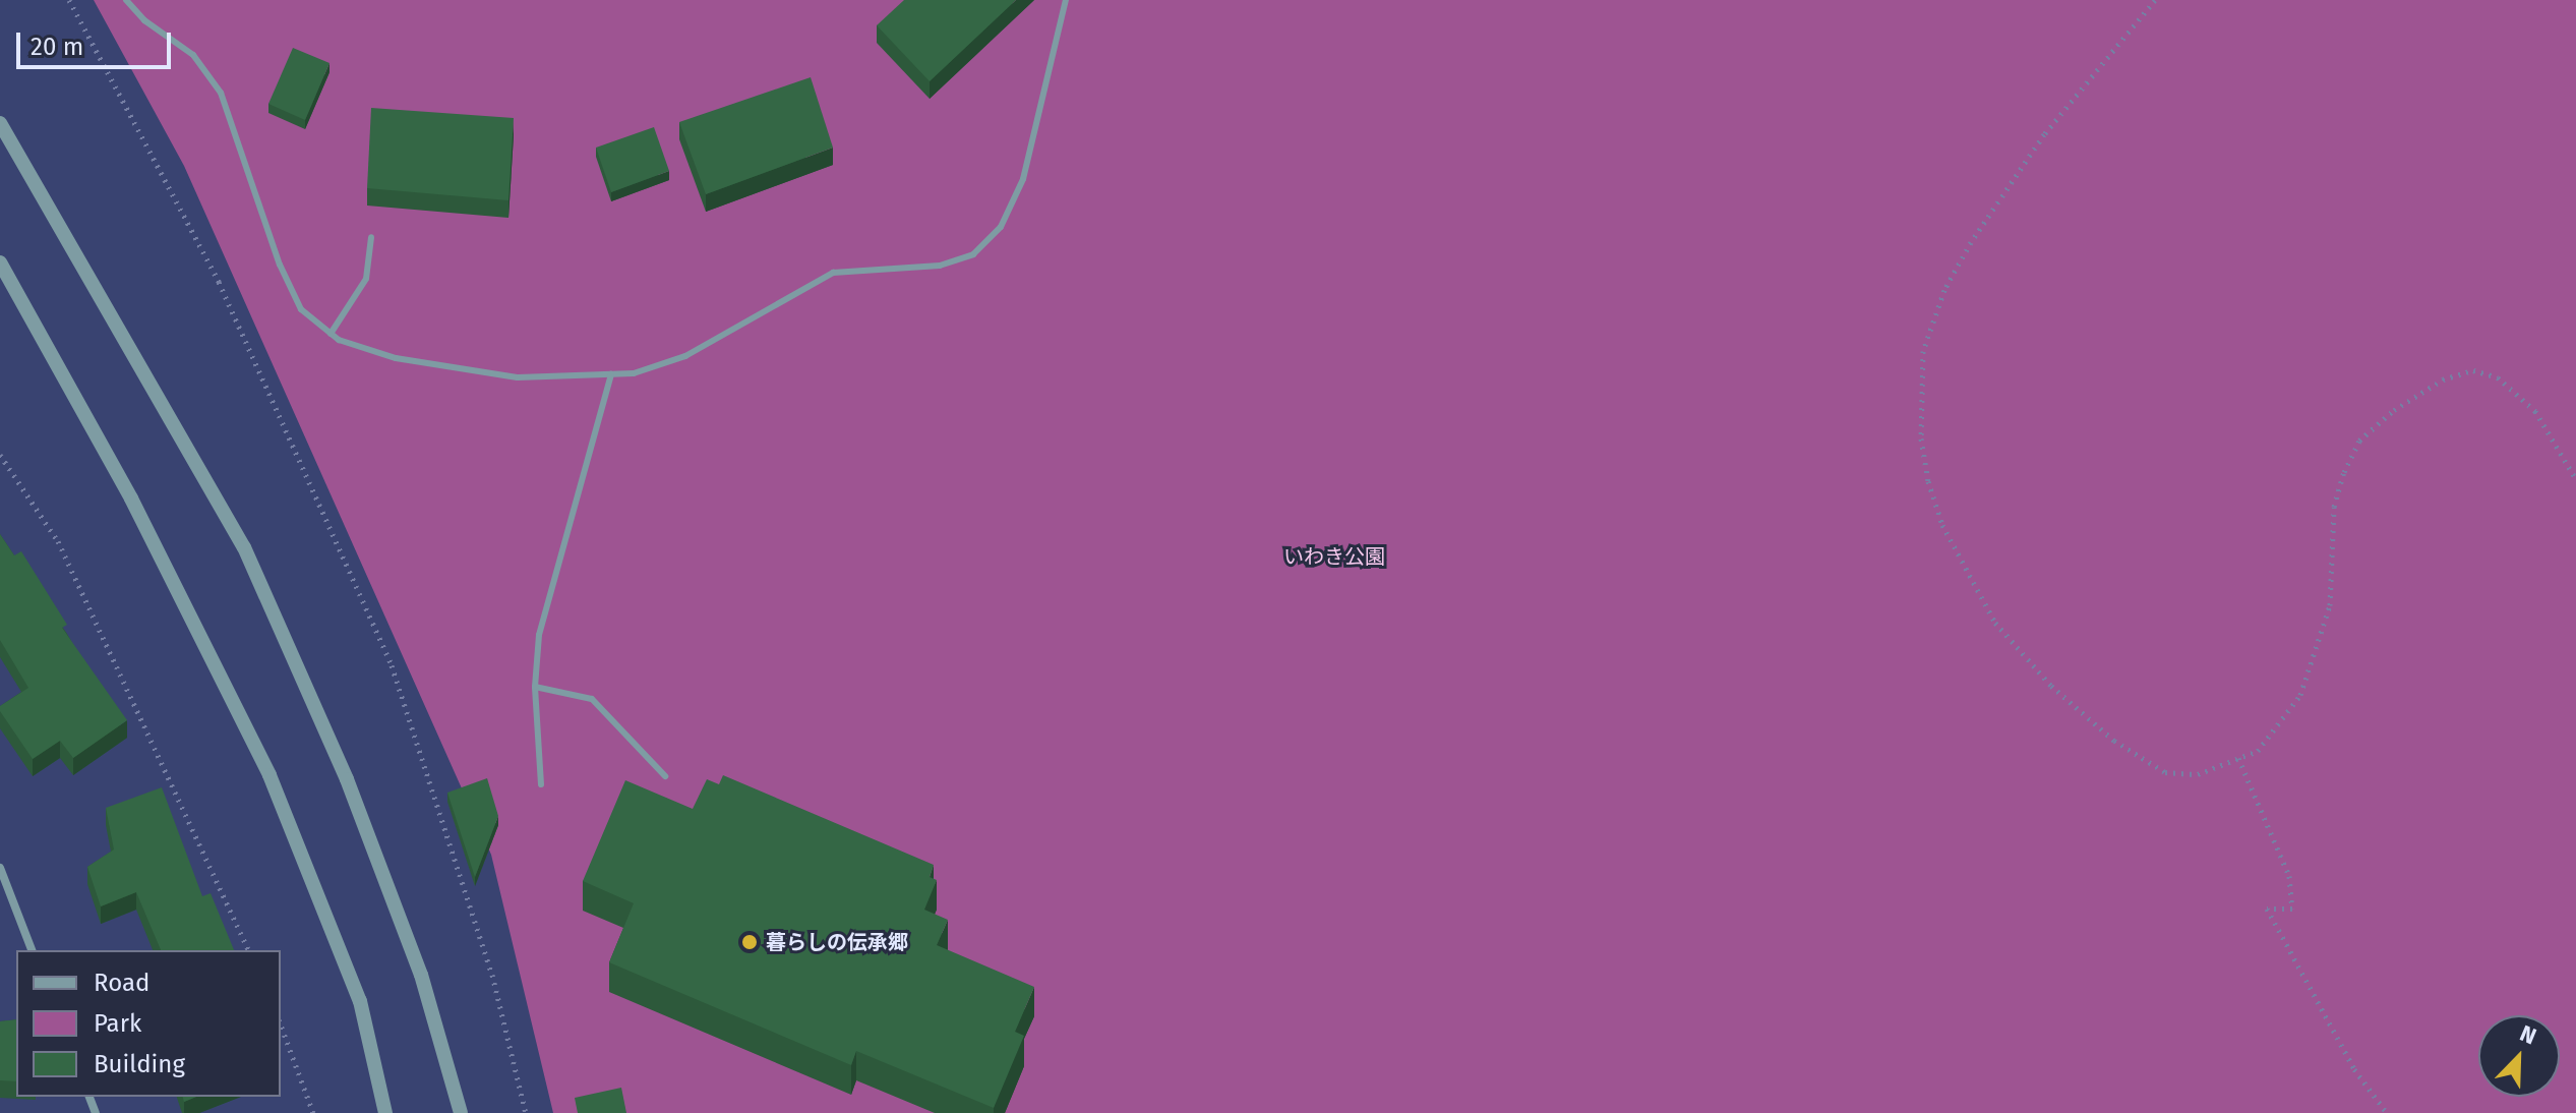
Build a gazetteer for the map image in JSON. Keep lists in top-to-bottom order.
{
  "parks": ["いわき公園"],
  "places": ["暮らしの伝承郷"],
  "legend": ["Road", "Park", "Building"],
  "scale_bar": "20 m",
  "north": "top right"
}
